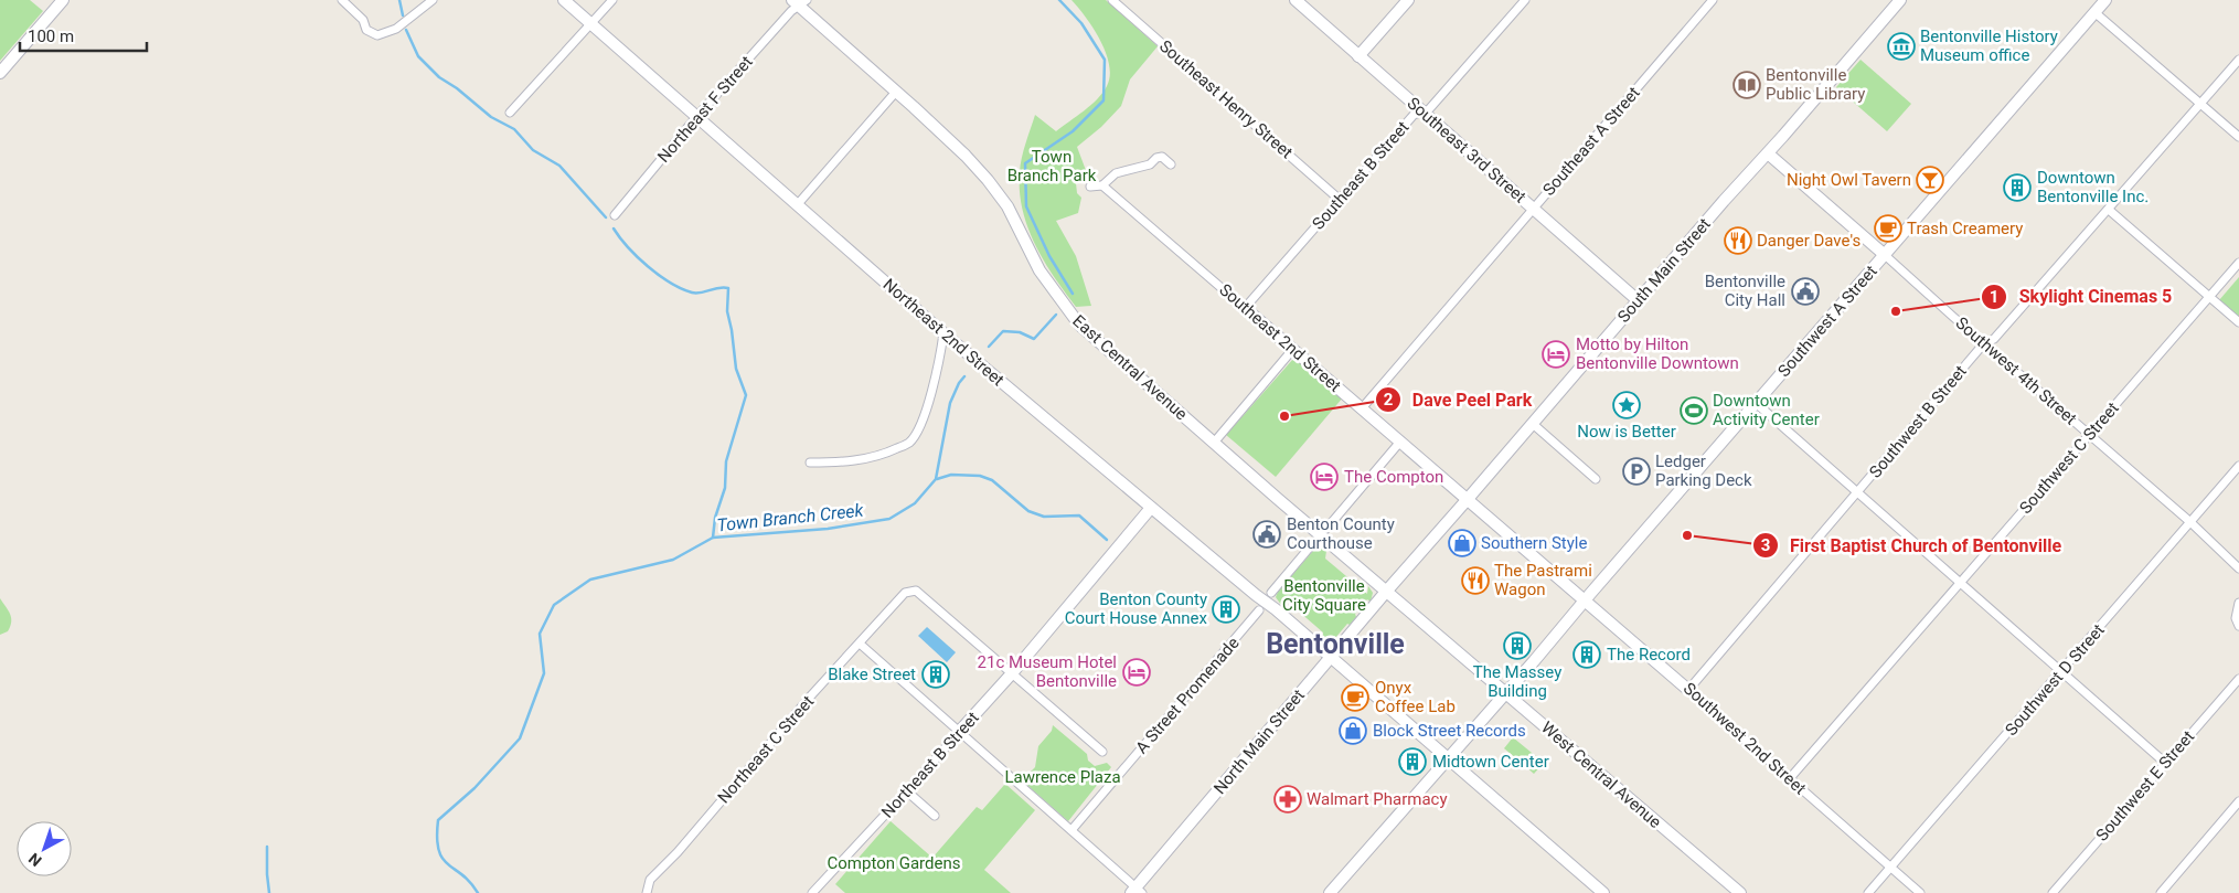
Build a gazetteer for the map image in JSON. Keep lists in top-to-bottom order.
{
  "streets": {
    "street": [
      "Southeast Henry Street",
      "Northeast F Street",
      "Southeast A Street",
      "Southeast 3rd Street",
      "Southeast B Street",
      "South Main Street",
      "Southwest A Street",
      "Northeast 2nd Street",
      "Southeast 2nd Street",
      "East Central Avenue",
      "Southwest 4th Street",
      "Southwest B Street",
      "Southwest C Street",
      "Southwest D Street",
      "A Street Promenade",
      "Southwest 2nd Street",
      "North Main Street",
      "Northeast C Street",
      "Northeast B Street",
      "West Central Avenue",
      "Southwest E Street"
    ]
  },
  "crossings": [
    ["Southeast Henry Street", "Southeast B Street"],
    ["Northeast F Street", "Northeast 2nd Street"],
    ["Northeast F Street", "East Central Avenue"],
    ["Southeast A Street", "Southeast 3rd Street"],
    ["Southeast A Street", "Southeast 2nd Street"],
    ["Southeast 3rd Street", "Southeast B Street"],
    ["Southeast 3rd Street", "South Main Street"],
    ["Southeast B Street", "Southeast 2nd Street"],
    ["South Main Street", "Southeast 2nd Street"],
    ["South Main Street", "East Central Avenue"],
    ["South Main Street", "Southwest 4th Street"],
    ["South Main Street", "Southwest 2nd Street"],
    ["South Main Street", "North Main Street"],
    ["South Main Street", "West Central Avenue"],
    ["Southwest A Street", "Northeast 2nd Street"],
    ["Southwest A Street", "Southwest 4th Street"],
    ["Southwest A Street", "Southwest 2nd Street"],
    ["Southwest A Street", "West Central Avenue"],
    ["Northeast 2nd Street", "North Main Street"],
    ["Northeast 2nd Street", "Northeast B Street"],
    ["Southeast 2nd Street", "Southwest 2nd Street"],
    ["East Central Avenue", "North Main Street"],
    ["East Central Avenue", "West Central Avenue"],
    ["Southwest 4th Street", "Southwest B Street"],
    ["Southwest 4th Street", "Southwest C Street"],
    ["Southwest 4th Street", "Southwest D Street"],
    ["Southwest B Street", "Southwest 2nd Street"],
    ["Southwest C Street", "Southwest 2nd Street"],
    ["Southwest D Street", "Southwest 2nd Street"],
    ["North Main Street", "West Central Avenue"],
    ["Northeast C Street", "Northeast B Street"]
  ],
  "districts": ["Bentonville"],
  "water": ["Town Branch Creek"],
  "parks": [
    "Town Branch Park",
    "Bentonville City Square",
    "Lawrence Plaza",
    "Compton Gardens"
  ],
  "places": {
    "museum": ["Bentonville History Museum office"],
    "library": ["Bentonville Public Library"],
    "bar": ["Night Owl Tavern"],
    "building": [
      "Downtown Bentonville Inc.",
      "Benton County Court House Annex",
      "The Massey Building",
      "The Record",
      "Blake Street",
      "Midtown Center"
    ],
    "cafe": ["Trash Creamery", "Onyx Coffee Lab"],
    "restaurant": ["Danger Dave's", "The Pastrami Wagon"],
    "public building": ["Bentonville City Hall", "Benton County Courthouse"],
    "other": ["Skylight Cinemas 5", "Dave Peel Park", "First Baptist Church of Bentonville"],
    "hotel": ["Motto by Hilton Bentonville Downtown", "The Compton", "21c Museum Hotel Bentonville"],
    "place": ["Now is Better"],
    "sports": ["Downtown Activity Center"],
    "parking": ["Ledger Parking Deck"],
    "shop": ["Southern Style", "Block Street Records"],
    "pharmacy": ["Walmart Pharmacy"]
  },
  "scale_bar": "100 m",
  "north": "bottom left"
}
